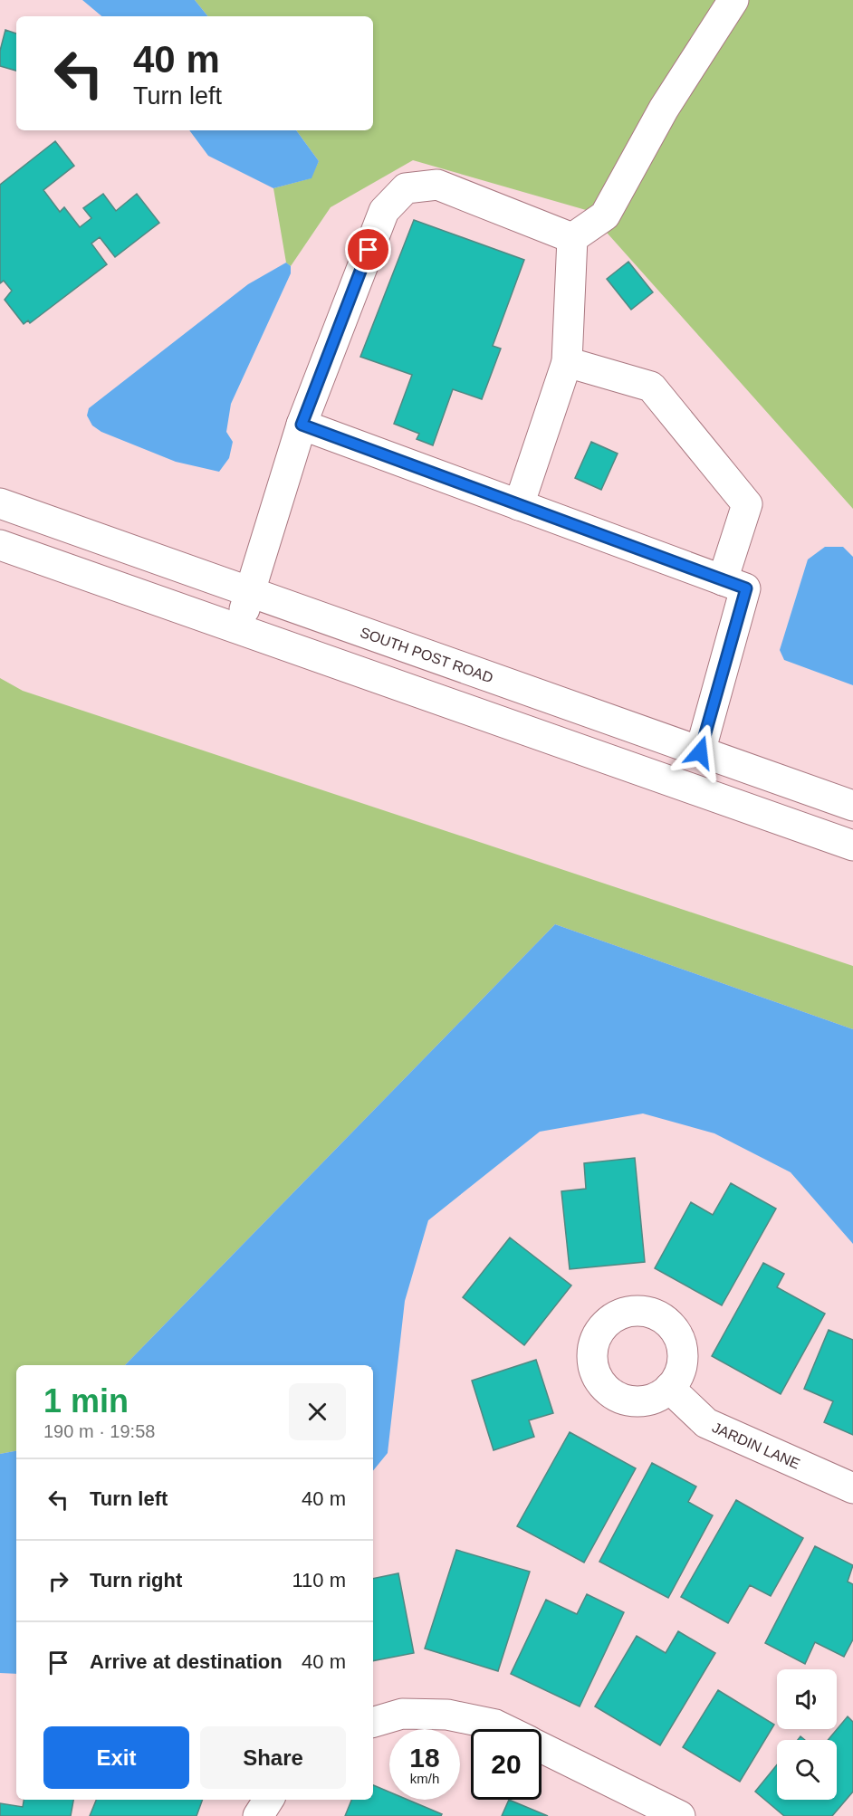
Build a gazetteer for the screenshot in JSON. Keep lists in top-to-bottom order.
{
  "streets": {
    "street": ["SOUTH POST ROAD", "JARDIN LANE"]
  },
  "page": {
    "turn": ["40 m", "Turn left"],
    "heading": ["1 min", "190 m · 19:58"],
    "list": [
      {
        "name": "Turn left",
        "value": "40 m"
      },
      {
        "name": "Turn right",
        "value": "110 m"
      },
      {
        "name": "Arrive at destination",
        "value": "40 m"
      }
    ],
    "buttons": ["Exit", "Share"],
    "speed": "18 km/h",
    "limit": "20"
  }
}
